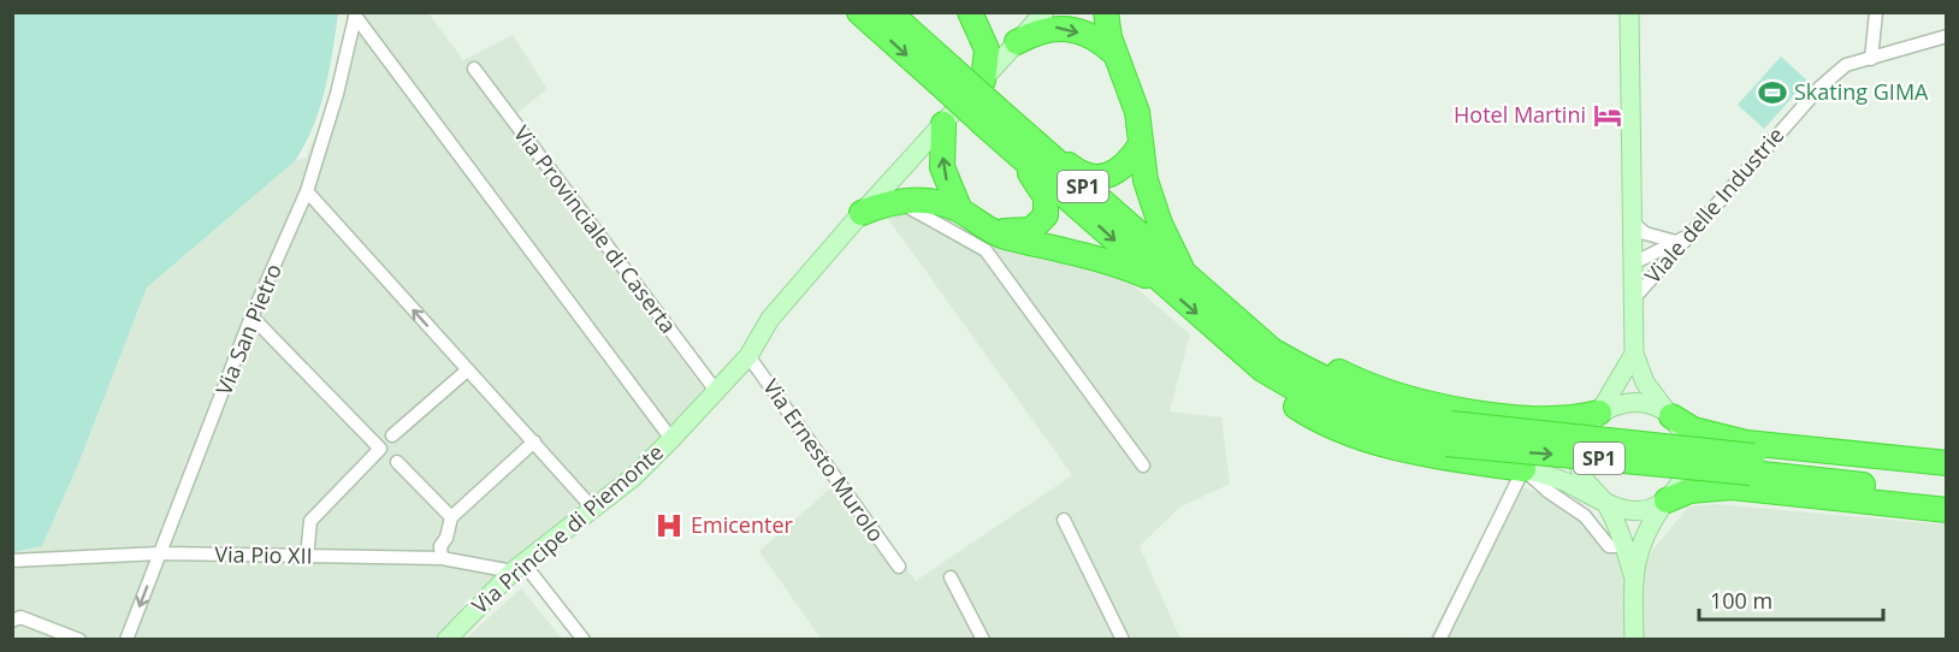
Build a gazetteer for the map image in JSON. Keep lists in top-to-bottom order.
{
  "streets": {
    "highway": ["SP1"],
    "street": [
      "Viale delle Industrie",
      "Via Provinciale di Caserta",
      "Via San Pietro",
      "Via Ernesto Murolo",
      "Via Principe di Piemonte",
      "Via Pio XII"
    ]
  },
  "crossings": [
    ["Via Provinciale di Caserta", "Via Principe di Piemonte"],
    ["Via San Pietro", "Via Pio XII"],
    ["Via Ernesto Murolo", "Via Principe di Piemonte"],
    ["Via Principe di Piemonte", "Via Pio XII"]
  ],
  "places": {
    "sports": ["Skating GIMA"],
    "hotel": ["Hotel Martini"],
    "hospital": ["Emicenter"]
  },
  "scale_bar": "100 m"
}
